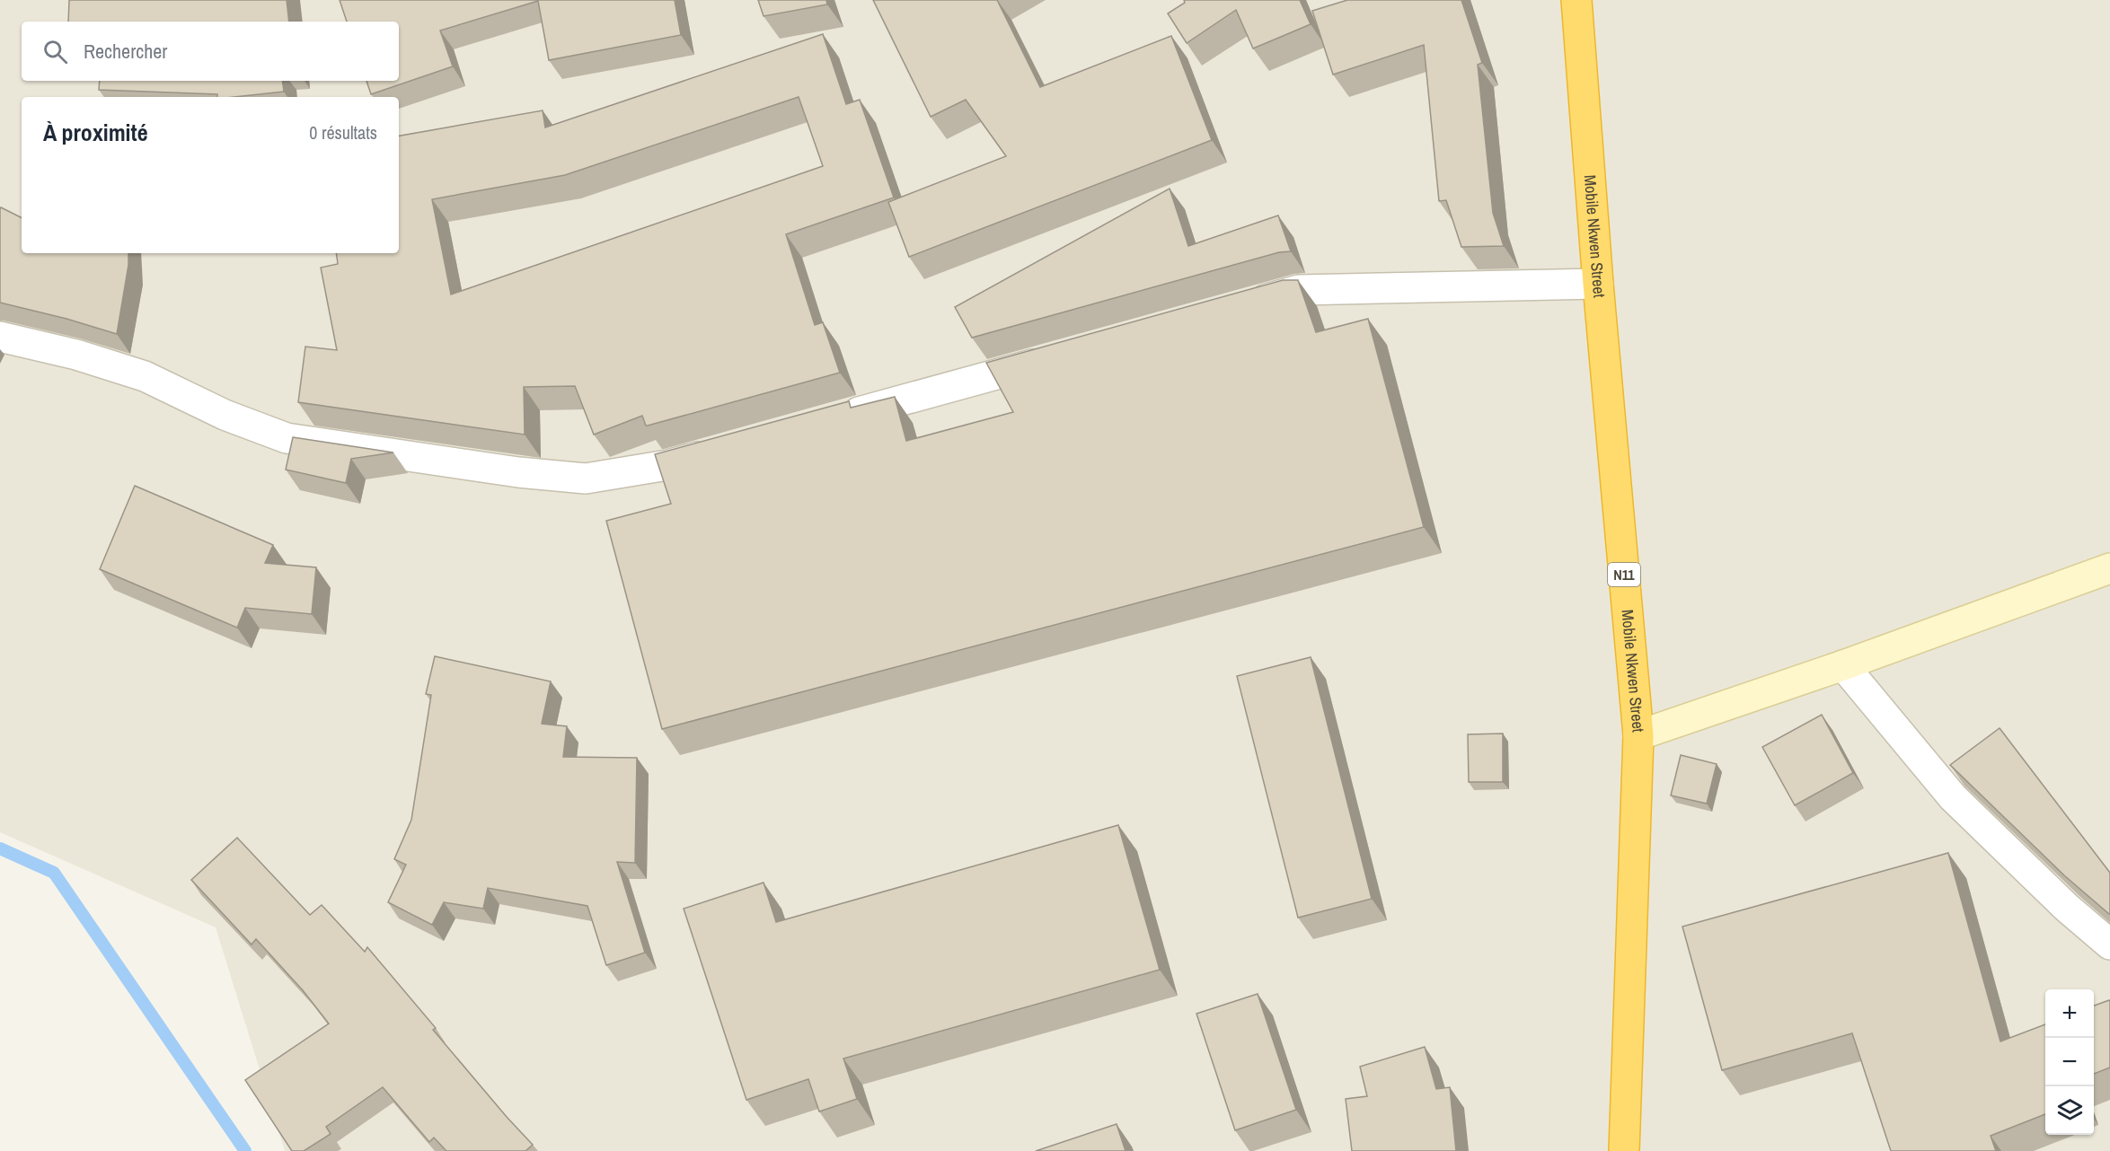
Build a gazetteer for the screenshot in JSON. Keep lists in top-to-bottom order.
{
  "streets": {
    "highway": ["Mobile Nkwen Street", "N11"]
  },
  "page": {
    "search": "Rechercher",
    "heading": ["À proximité", "0 résultats"],
    "map_buttons": ["+", "−"]
  }
}
